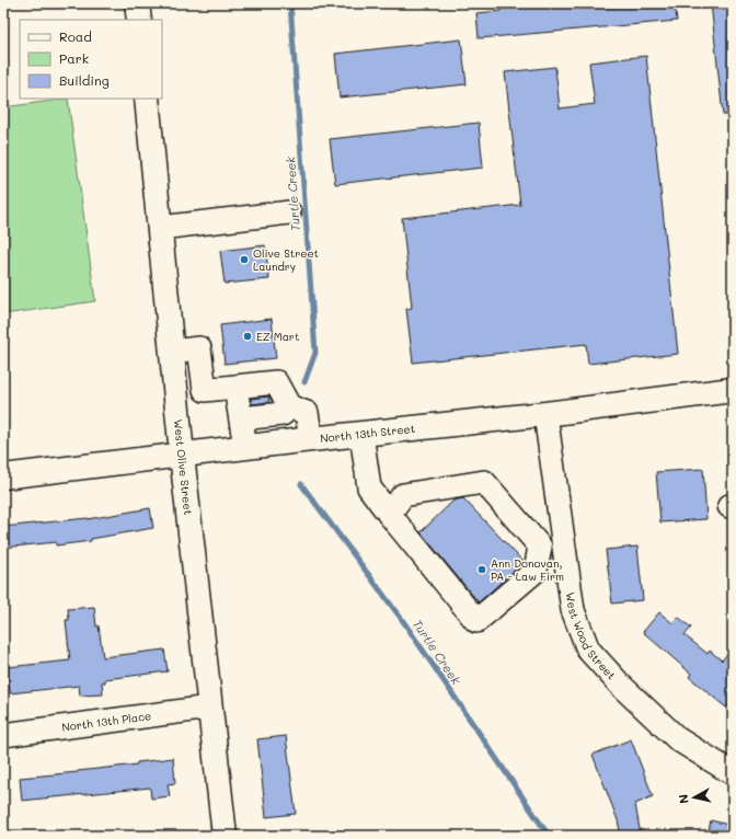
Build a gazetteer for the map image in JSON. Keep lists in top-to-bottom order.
{
  "streets": {
    "main road": ["North 13th Street", "West Olive Street"],
    "street": ["West Wood Street", "North 13th Place"]
  },
  "crossings": [
    ["North 13th Street", "West Olive Street"],
    ["North 13th Street", "West Wood Street"],
    ["West Olive Street", "North 13th Place"]
  ],
  "water": ["Turtle Creek"],
  "places": ["Olive Street Laundry", "EZ Mart", "Ann Donovan, PA - Law Firm"],
  "legend": ["Road", "Park", "Building"],
  "north": "left"
}
